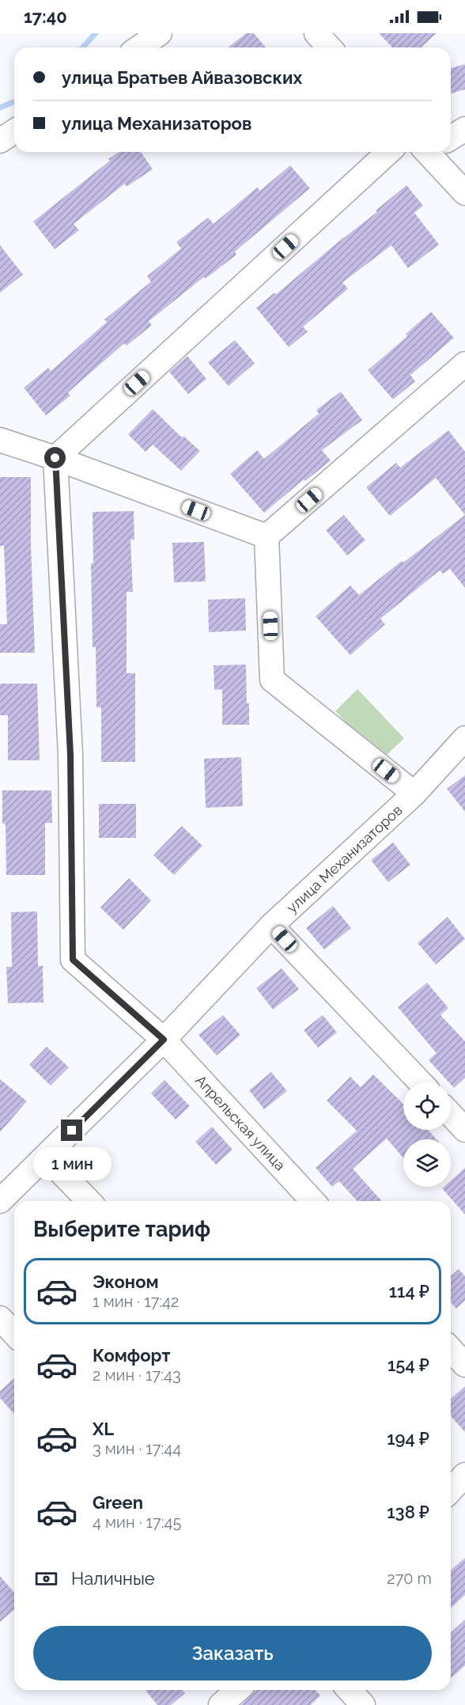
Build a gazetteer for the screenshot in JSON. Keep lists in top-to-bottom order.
{
  "streets": {
    "street": ["улица Механизаторов", "Апрельская улица"]
  },
  "crossings": [
    ["улица Механизаторов", "Апрельская улица"]
  ],
  "page": {
    "status": "17:40",
    "banner": ["улица Братьев Айвазовских", "улица Механизаторов"],
    "bubble": "1 мин",
    "heading": "Выберите тариф",
    "list": [
      {
        "name": "Эконом",
        "note": "1 мин · 17:42",
        "value": "114 ₽"
      },
      {
        "name": "Комфорт",
        "note": "2 мин · 17:43",
        "value": "154 ₽"
      },
      {
        "name": "XL",
        "note": "3 мин · 17:44",
        "value": "194 ₽"
      },
      {
        "name": "Green",
        "note": "4 мин · 17:45",
        "value": "138 ₽"
      }
    ],
    "pay": ["Наличные", "270 m"],
    "buttons": "Заказать"
  }
}
